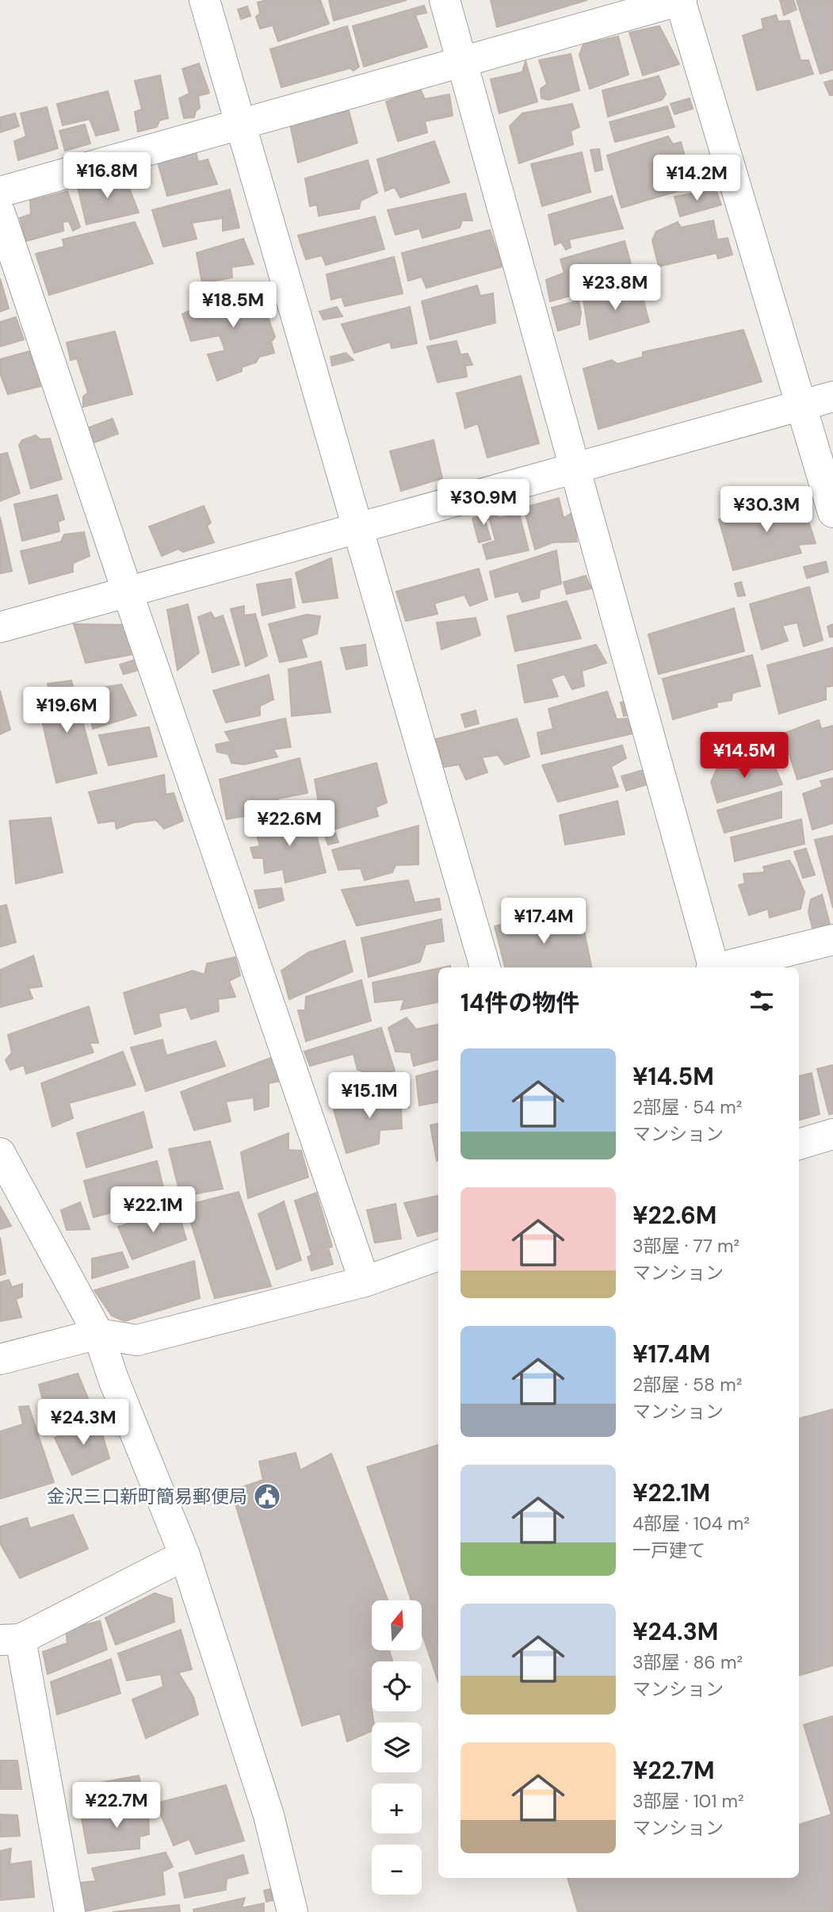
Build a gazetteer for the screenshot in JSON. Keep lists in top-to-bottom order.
{
  "places": {
    "public building": ["金沢三口新町簡易郵便局"]
  },
  "north": "top",
  "page": {
    "price": [
      "¥16.8M",
      "¥14.2M",
      "¥23.8M",
      "¥18.5M",
      "¥30.9M",
      "¥30.3M",
      "¥19.6M",
      "¥14.5M",
      "¥22.6M",
      "¥17.4M",
      "¥15.1M",
      "¥22.1M",
      "¥24.3M",
      "¥22.7M"
    ],
    "heading": "14件の物件",
    "list": [
      {
        "name": "¥14.5M",
        "note": "2部屋 · 54 m² · マンション"
      },
      {
        "name": "¥22.6M",
        "note": "3部屋 · 77 m² · マンション"
      },
      {
        "name": "¥17.4M",
        "note": "2部屋 · 58 m² · マンション"
      },
      {
        "name": "¥22.1M",
        "note": "4部屋 · 104 m² · 一戸建て"
      },
      {
        "name": "¥24.3M",
        "note": "3部屋 · 86 m² · マンション"
      },
      {
        "name": "¥22.7M",
        "note": "3部屋 · 101 m² · マンション"
      }
    ],
    "map_buttons": ["+", "−"]
  }
}
